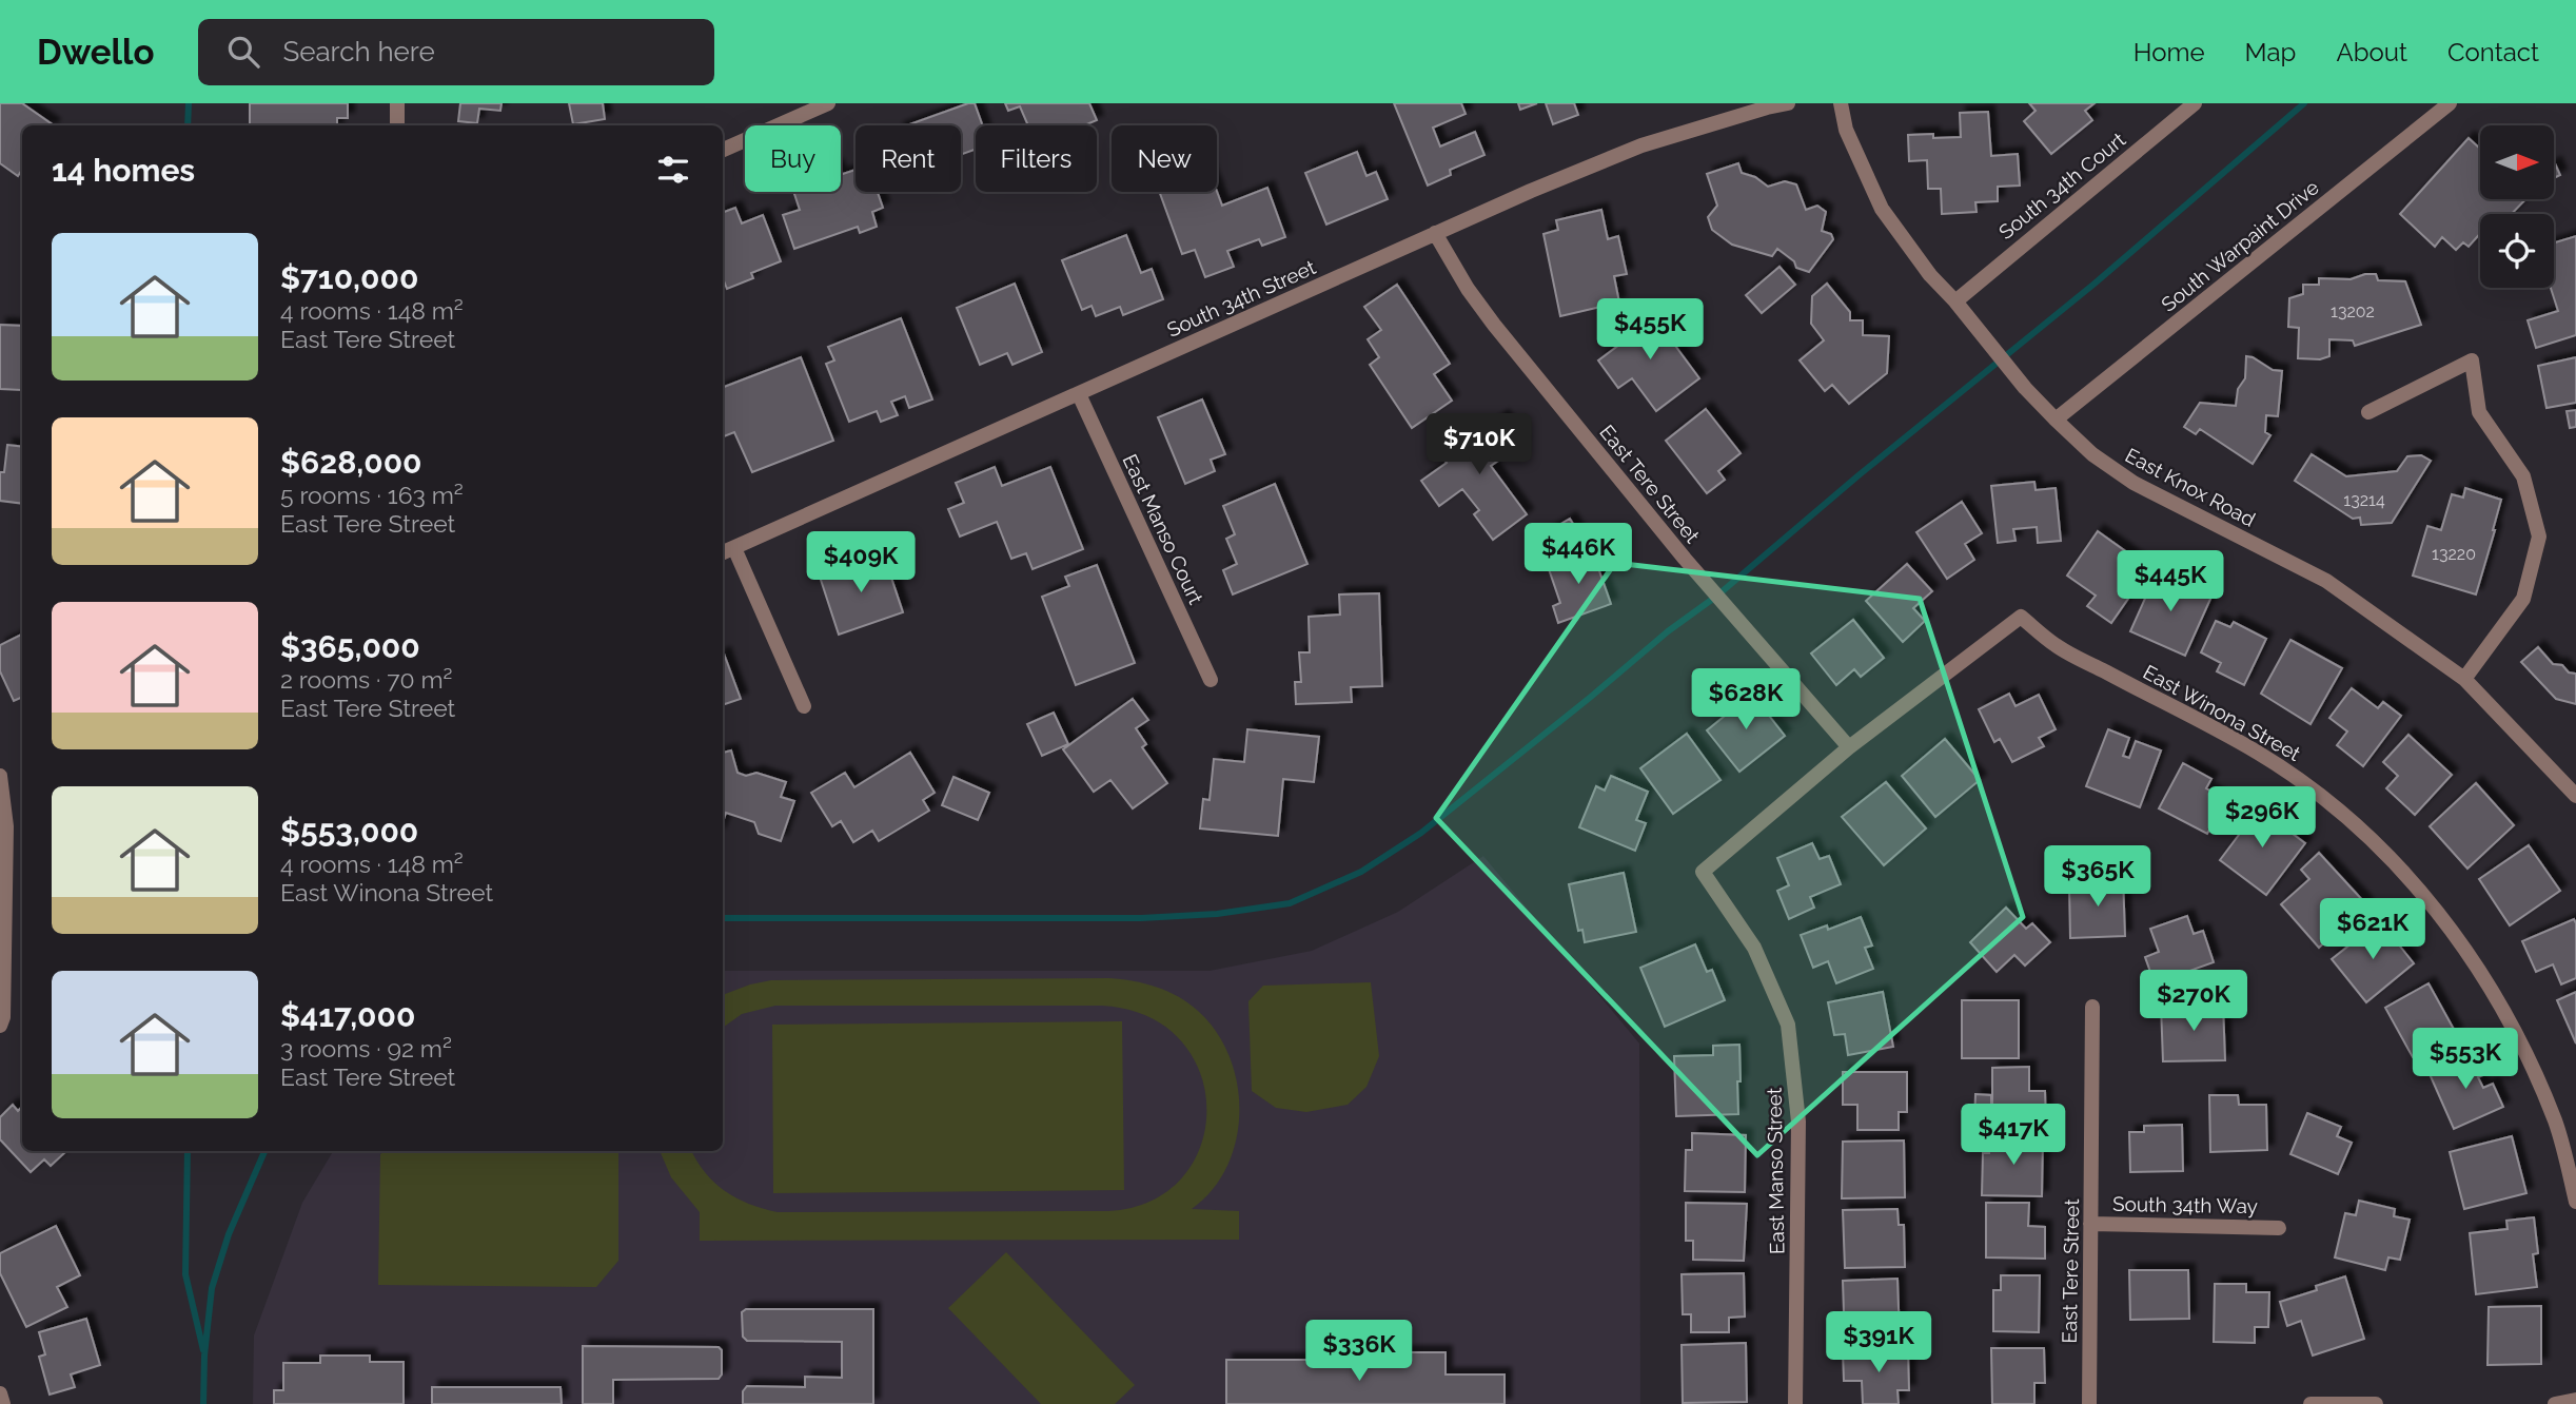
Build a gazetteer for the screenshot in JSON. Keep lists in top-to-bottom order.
{
  "streets": {
    "street": [
      "South 34th Court",
      "South Warpaint Drive",
      "South 34th Street",
      "East Tere Street",
      "East Knox Road",
      "East Manso Court",
      "East Winona Street",
      "East Manso Street",
      "South 34th Way"
    ]
  },
  "crossings": [
    ["South 34th Court", "East Knox Road"],
    ["South Warpaint Drive", "East Knox Road"],
    ["South 34th Street", "East Tere Street"],
    ["South 34th Street", "East Manso Court"],
    ["East Tere Street", "East Winona Street"],
    ["East Tere Street", "East Manso Street"],
    ["East Tere Street", "South 34th Way"],
    ["East Winona Street", "East Manso Street"]
  ],
  "house_numbers": ["13202", "13214", "13220"],
  "north": "right",
  "page": {
    "header": "Dwello",
    "search": "Search here",
    "nav": [
      "Home",
      "Map",
      "About",
      "Contact"
    ],
    "chip": [
      "Buy",
      "Rent",
      "Filters",
      "New"
    ],
    "heading": "14 homes",
    "list": [
      {
        "name": "$710,000",
        "note": "4 rooms · 148 m² · East Tere Street"
      },
      {
        "name": "$628,000",
        "note": "5 rooms · 163 m² · East Tere Street"
      },
      {
        "name": "$365,000",
        "note": "2 rooms · 70 m² · East Tere Street"
      },
      {
        "name": "$553,000",
        "note": "4 rooms · 148 m² · East Winona Street"
      },
      {
        "name": "$417,000",
        "note": "3 rooms · 92 m² · East Tere Street"
      }
    ],
    "price": [
      "$455K",
      "$710K",
      "$446K",
      "$409K",
      "$445K",
      "$628K",
      "$296K",
      "$365K",
      "$621K",
      "$270K",
      "$553K",
      "$417K",
      "$391K",
      "$336K"
    ]
  }
}
